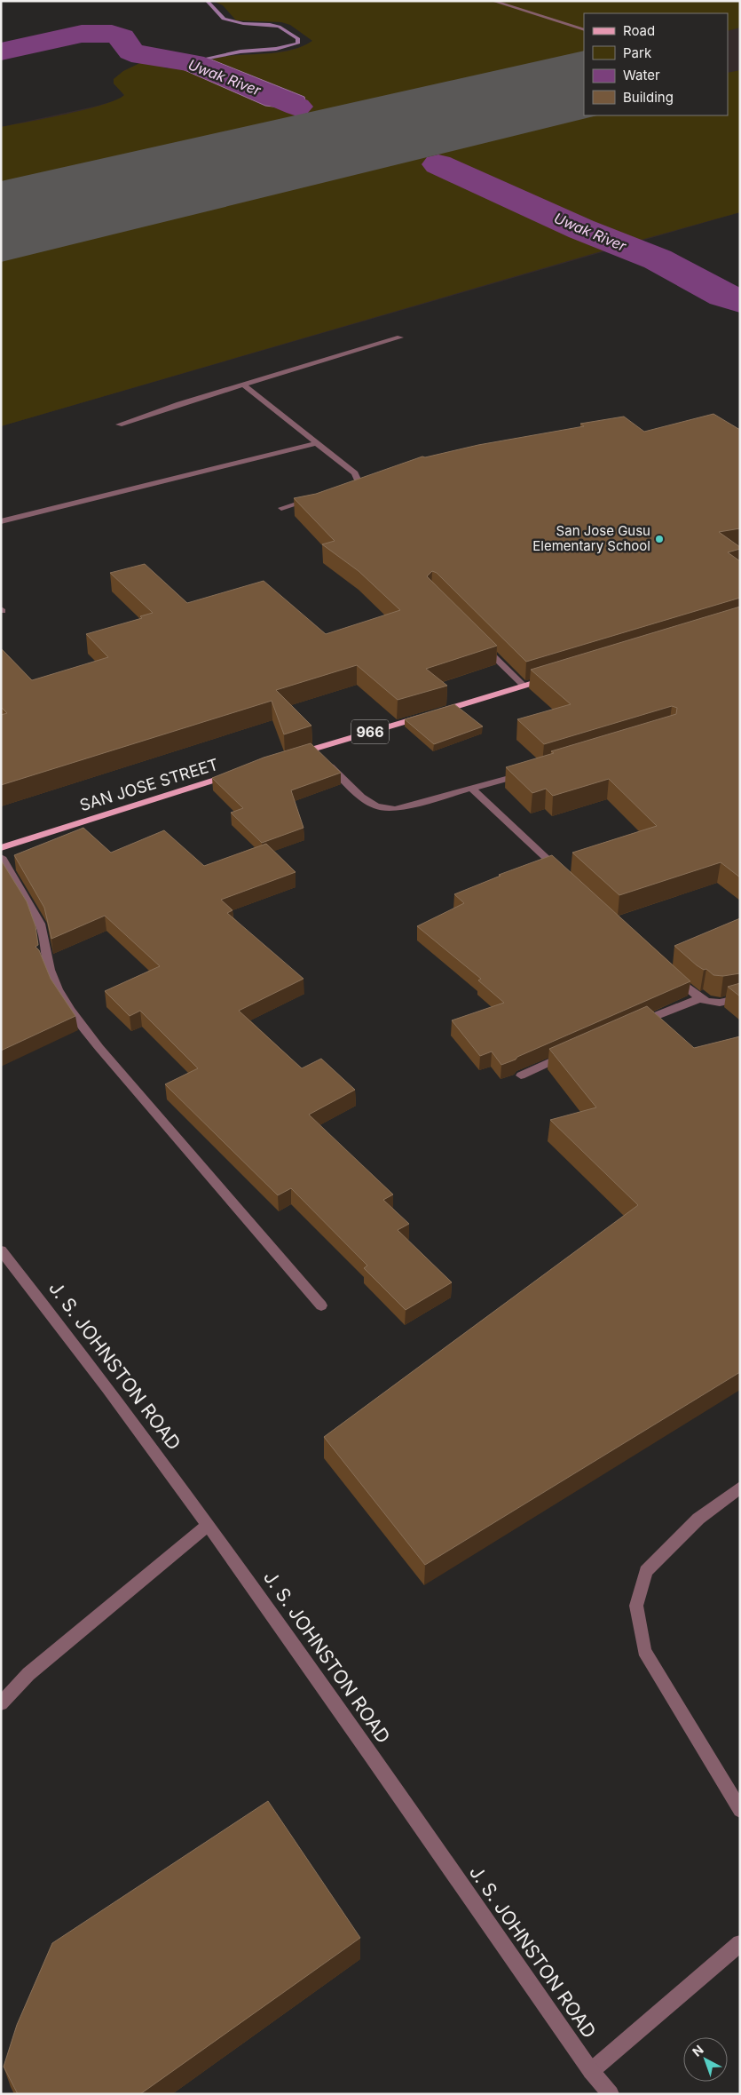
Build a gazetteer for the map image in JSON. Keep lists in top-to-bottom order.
{
  "streets": {
    "main road": ["966", "SAN JOSE STREET"],
    "street": ["J. S. JOHNSTON ROAD"]
  },
  "water": ["Uwak River"],
  "places": ["San Jose Gusu Elementary School"],
  "legend": [
    "Road",
    "Park",
    "Water",
    "Building"
  ],
  "north": "top left"
}
